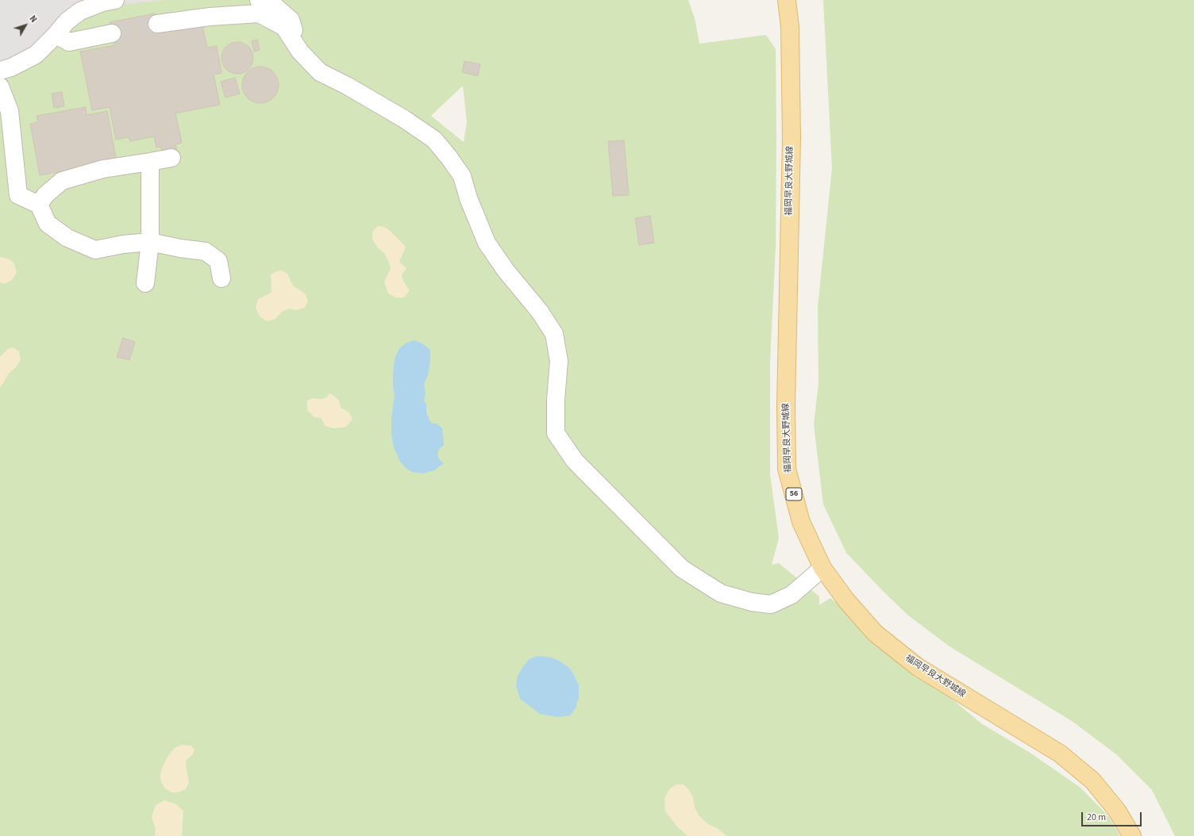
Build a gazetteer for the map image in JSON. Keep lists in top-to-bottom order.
{
  "streets": {
    "main road": ["福岡早良大野城線", "56"]
  },
  "scale_bar": "20 m",
  "north": "top right"
}
